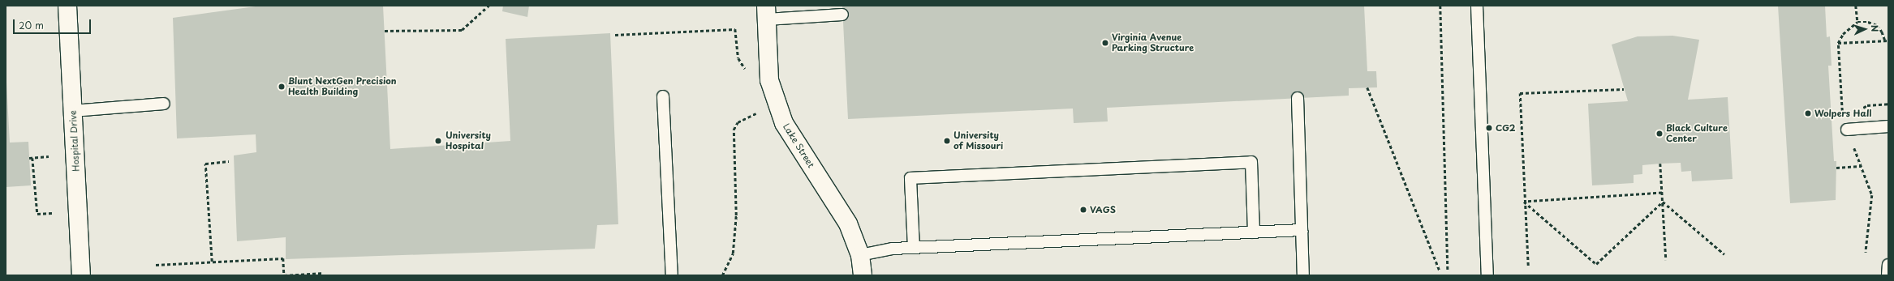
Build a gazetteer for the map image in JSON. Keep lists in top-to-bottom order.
{
  "streets": {
    "street": ["Hospital Drive", "Lake Street"]
  },
  "places": [
    "Virginia Avenue Parking Structure",
    "Blunt NextGen Precision Health Building",
    "Wolpers Hall",
    "CG2",
    "Black Culture Center",
    "University Hospital",
    "University of Missouri",
    "VAGS"
  ],
  "scale_bar": "20 m",
  "north": "right"
}
